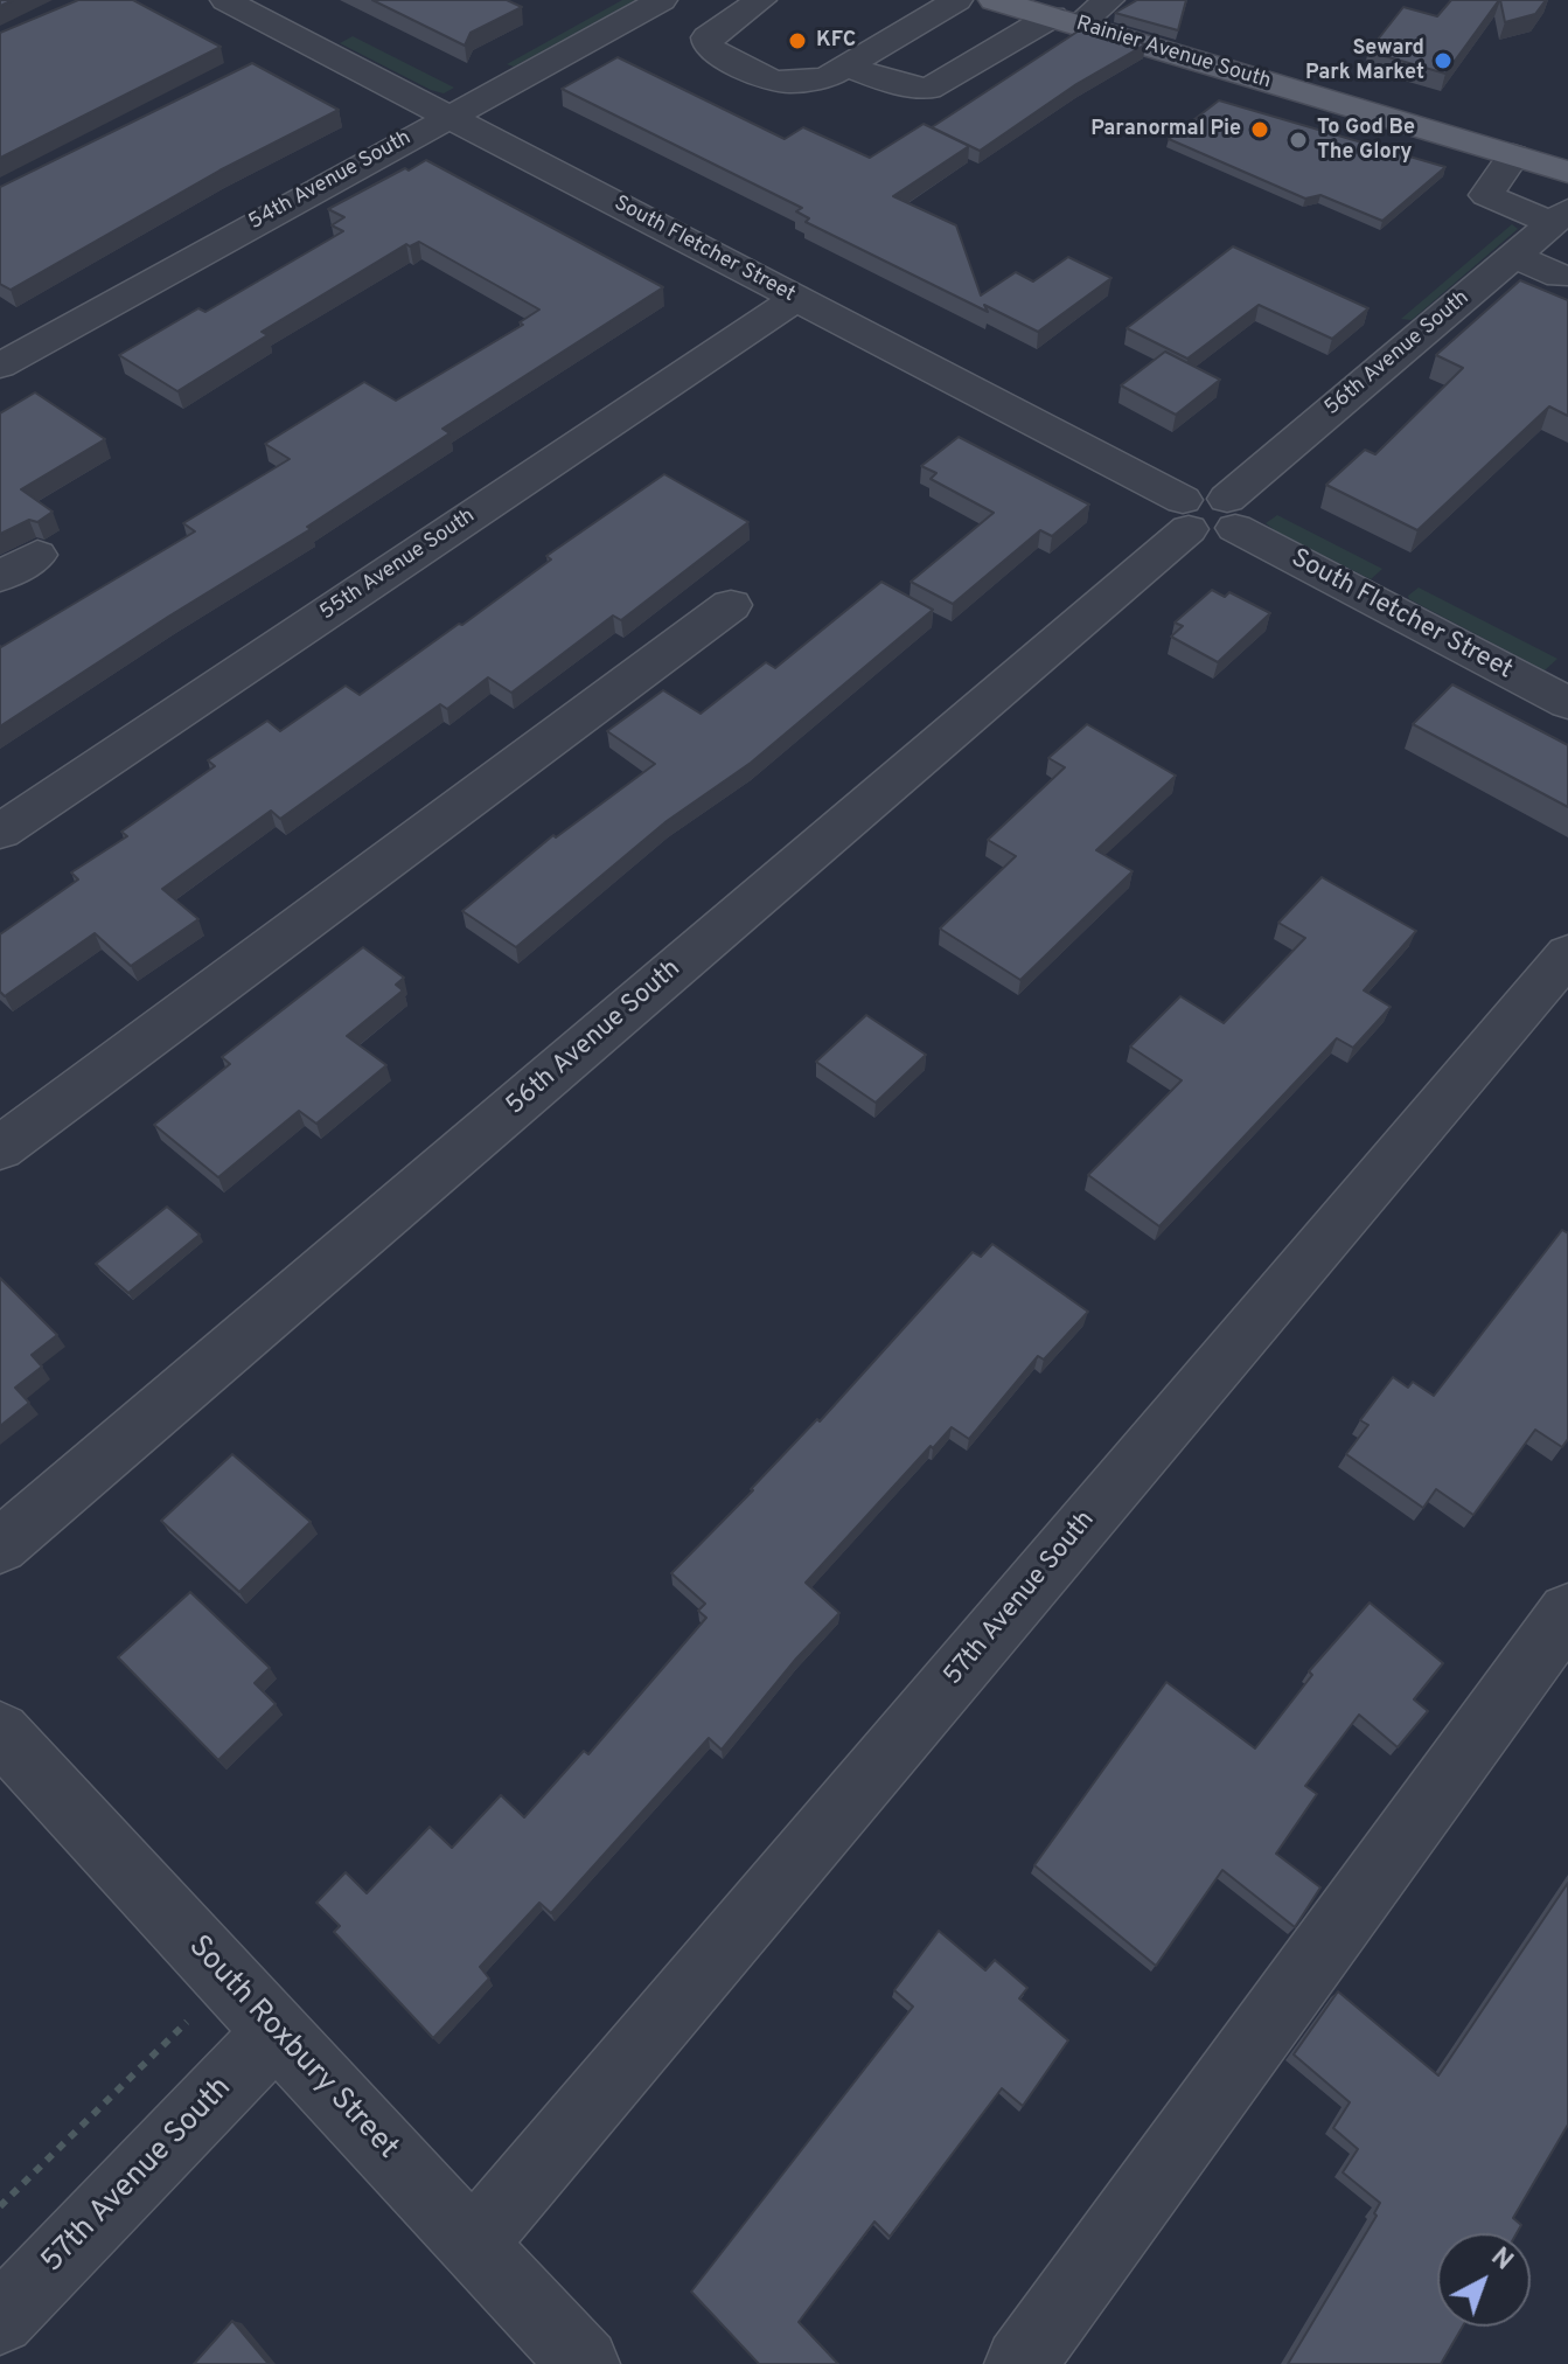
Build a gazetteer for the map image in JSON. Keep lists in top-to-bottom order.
{
  "streets": {
    "main road": ["Rainier Avenue South"],
    "street": [
      "54th Avenue South",
      "South Fletcher Street",
      "56th Avenue South",
      "55th Avenue South",
      "57th Avenue South",
      "South Roxbury Street"
    ]
  },
  "crossings": [
    ["54th Avenue South", "South Fletcher Street"],
    ["South Fletcher Street", "56th Avenue South"],
    ["South Fletcher Street", "55th Avenue South"],
    ["57th Avenue South", "South Roxbury Street"]
  ],
  "places": [
    "KFC",
    "Seward Park Market",
    "Paranormal Pie",
    "To God Be The Glory"
  ],
  "north": "top right"
}
